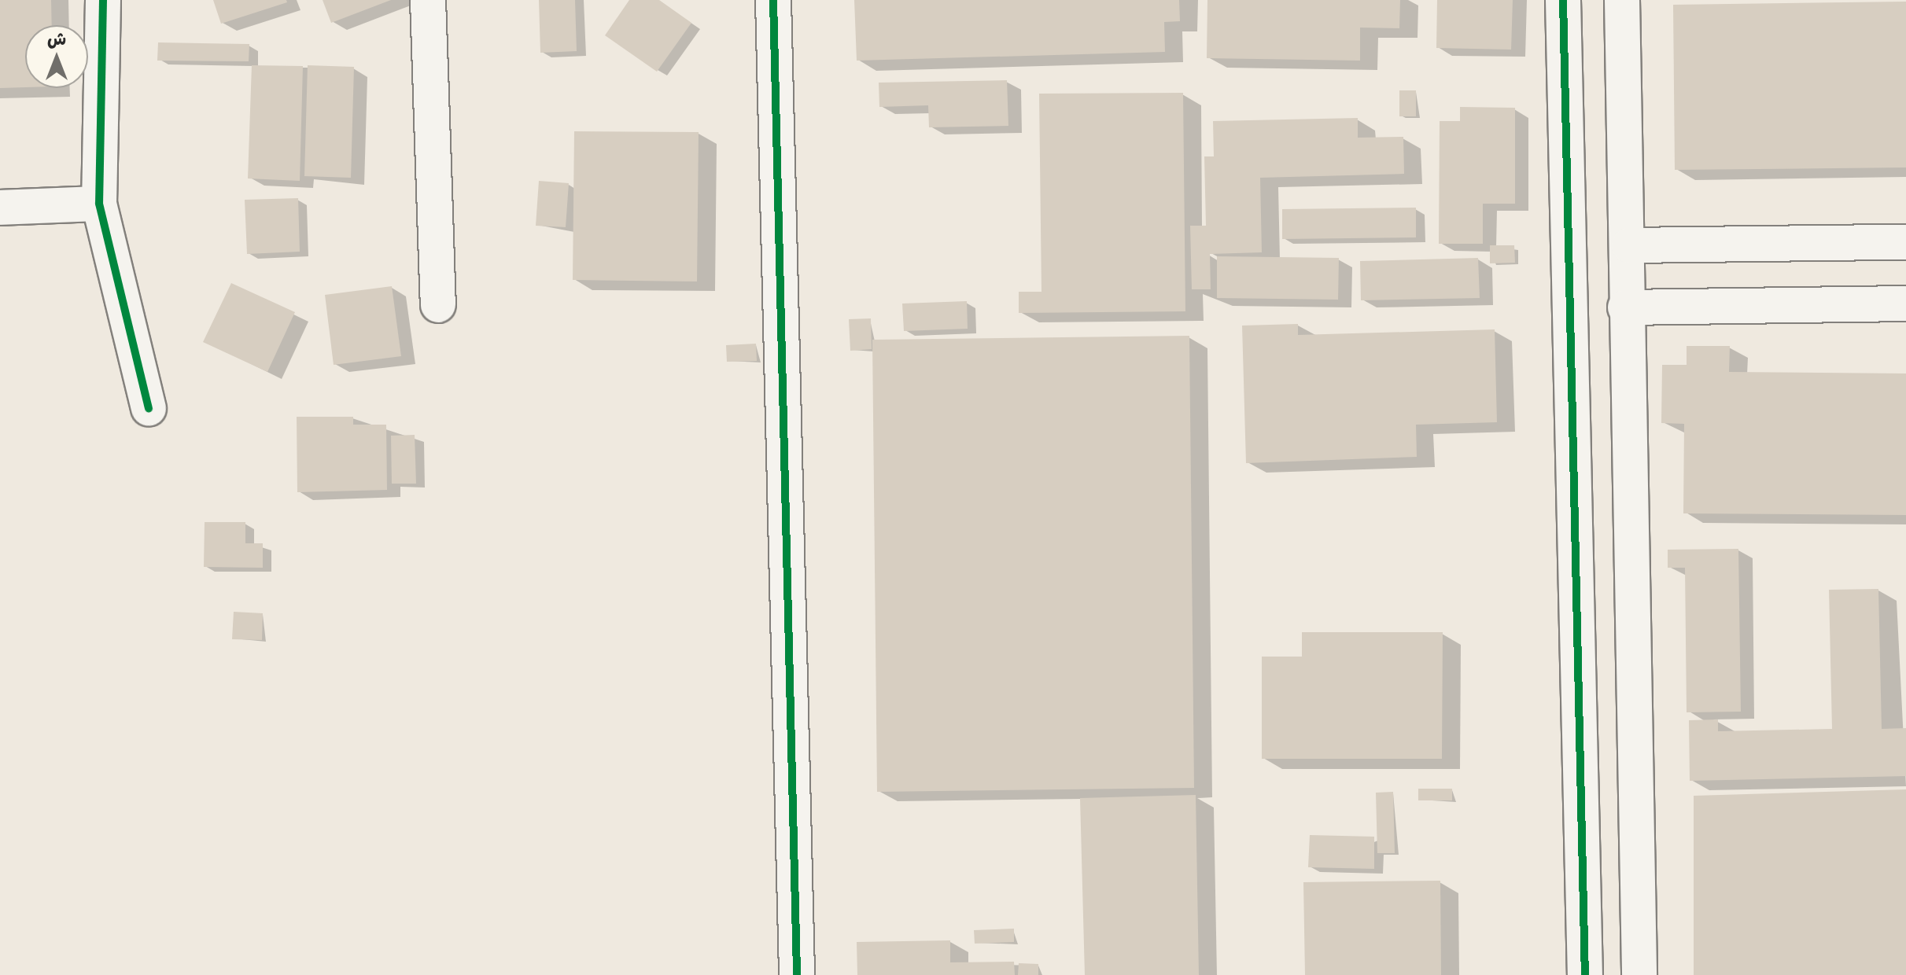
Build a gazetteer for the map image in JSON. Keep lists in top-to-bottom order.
{
  "north": "top"
}
